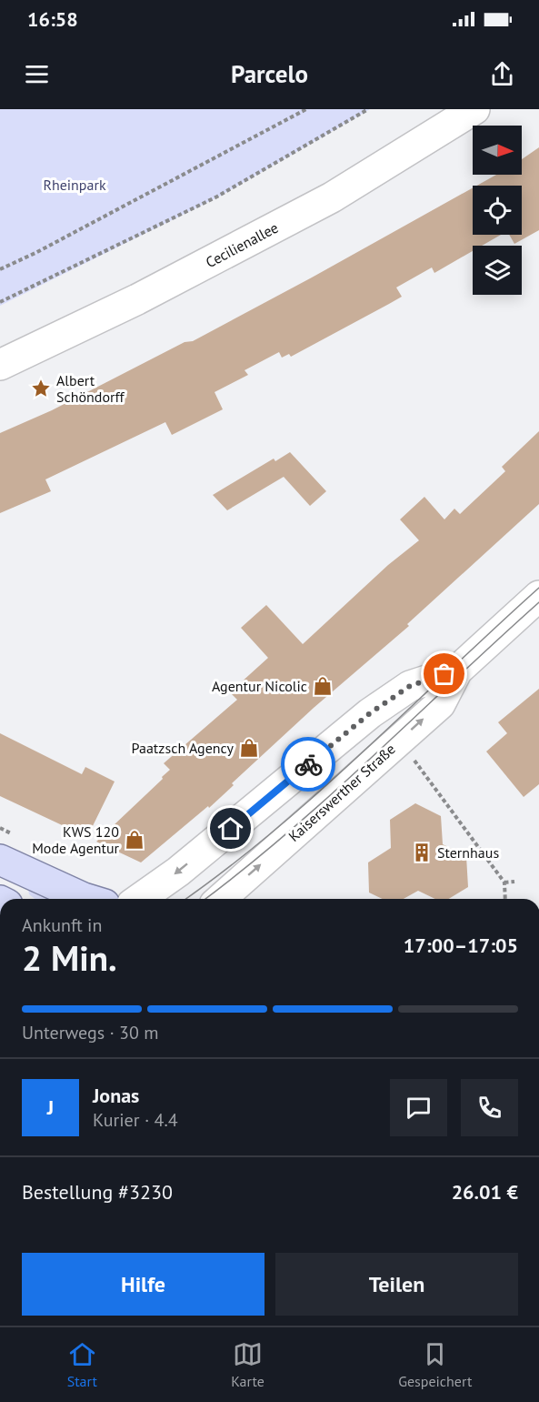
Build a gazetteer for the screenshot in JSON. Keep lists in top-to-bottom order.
{
  "streets": {
    "street": ["Cecilienallee", "Kaiserswerther Straße"]
  },
  "parks": ["Rheinpark"],
  "places": {
    "place": ["Albert Schöndorff"],
    "shop": ["Agentur Nicolic", "Paatzsch Agency", "KWS 120 Mode Agentur"],
    "building": ["Sternhaus"]
  },
  "north": "right",
  "page": {
    "status": "16:58",
    "header": "Parcelo",
    "heading": ["2 Min.", "Ankunft in", "17:00–17:05"],
    "panel": [
      "Jonas",
      "Kurier · 4.4",
      "Bestellung #3230",
      "26.01 €"
    ],
    "bar": "Unterwegs · 30 m",
    "round": "J",
    "buttons": ["Hilfe", "Teilen"],
    "tabs": ["Start", "Karte", "Gespeichert"]
  }
}
